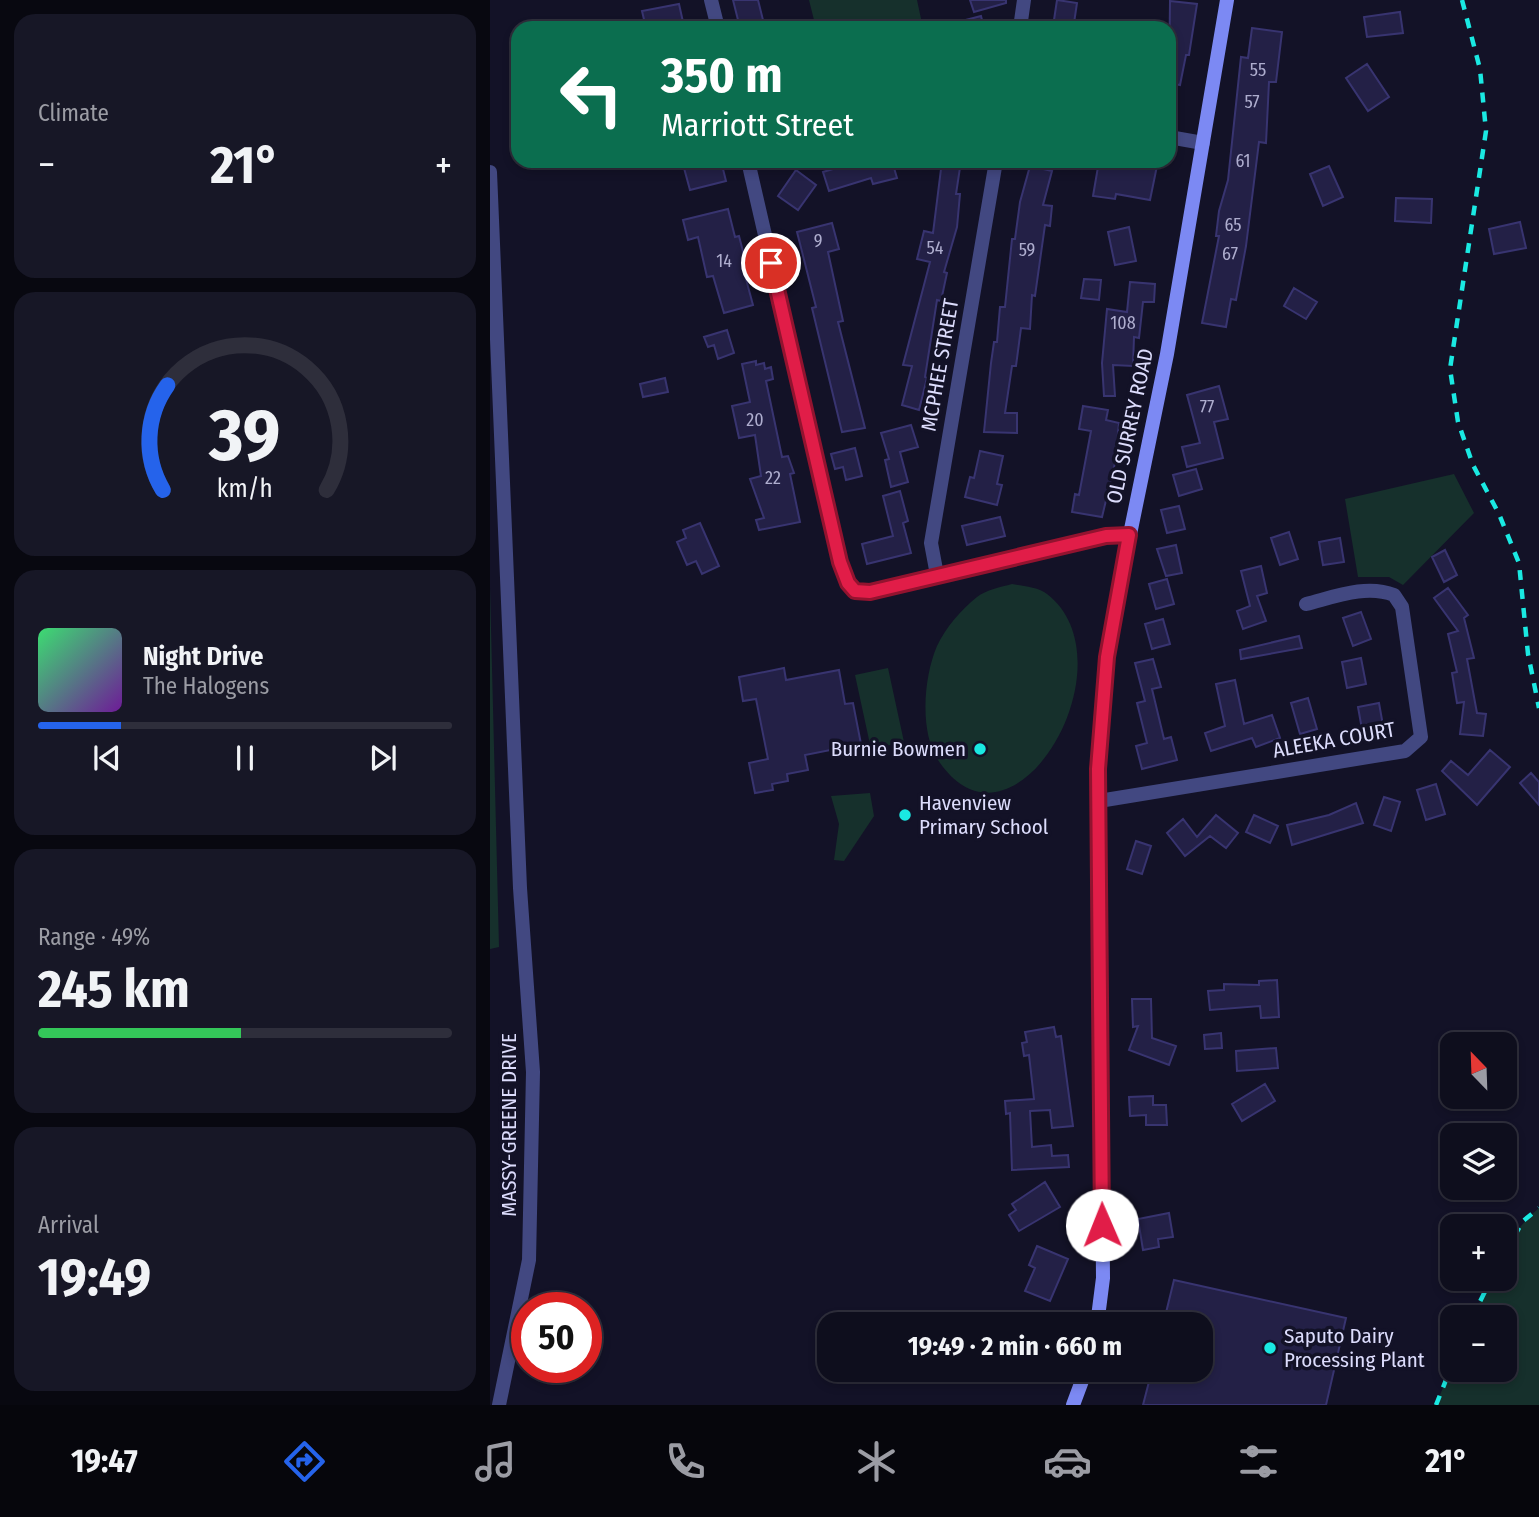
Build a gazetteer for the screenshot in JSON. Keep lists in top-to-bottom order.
{
  "streets": {
    "main road": ["OLD SURREY ROAD"],
    "street": ["MCPHEE STREET", "ALEEKA COURT", "MASSY-GREENE DRIVE"]
  },
  "crossings": [
    ["OLD SURREY ROAD", "ALEEKA COURT"]
  ],
  "places": ["Burnie Bowmen", "Havenview Primary School", "Saputo Dairy Processing Plant"],
  "house_numbers": [
    "55",
    "57",
    "61",
    "65",
    "9",
    "54",
    "59",
    "67",
    "14",
    "108",
    "77",
    "20",
    "22"
  ],
  "north": "top left",
  "page": {
    "tile": [
      "Climate",
      ["Range · 49%", "245 km"],
      ["Arrival", "19:49"]
    ],
    "turn": ["350 m", "Marriott Street"],
    "heat": ["−", "21°", "+"],
    "song": ["Night Drive", "The Halogens"],
    "map_buttons": ["+", "−"],
    "limit": "50",
    "trip": "19:49 · 2 min · 660 m",
    "tabs": ["19:47", "21°"],
    "gauge": ["39", "km/h"]
  }
}
